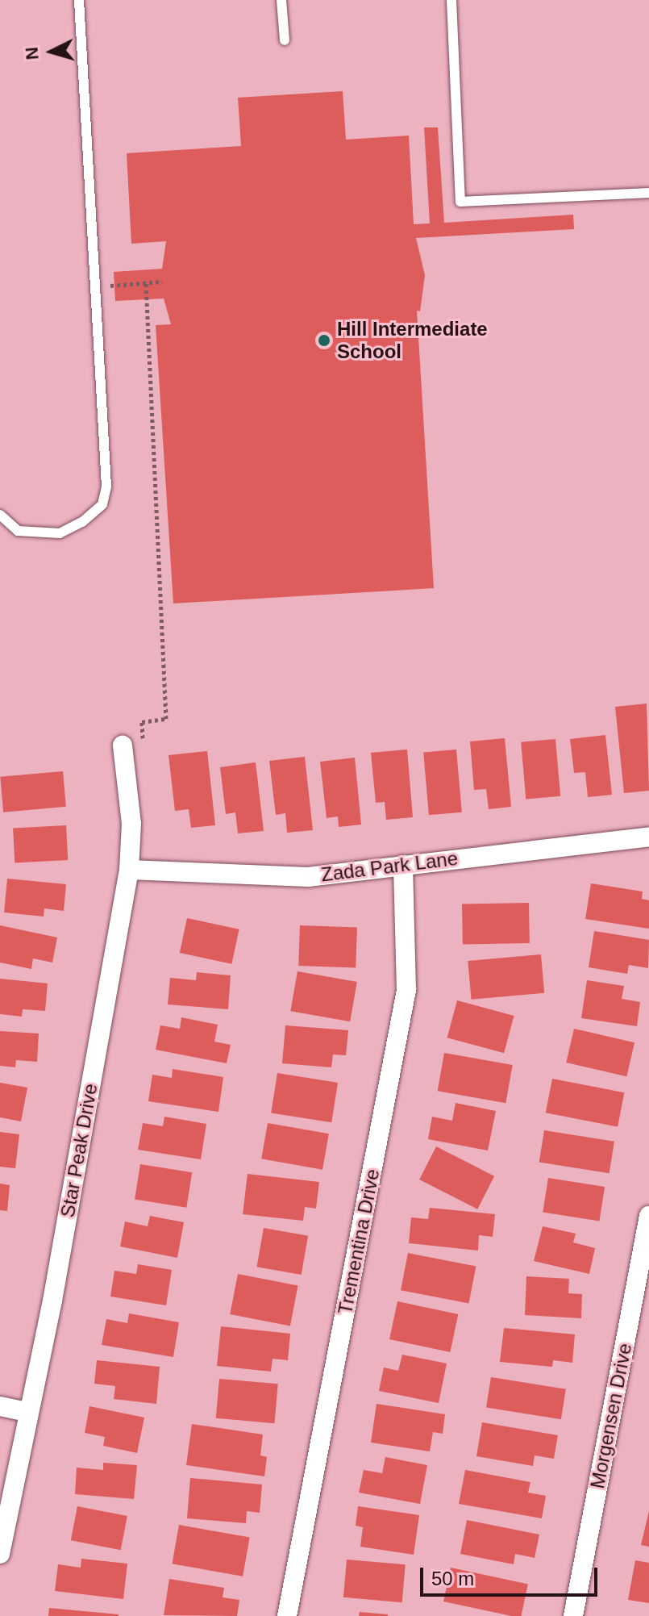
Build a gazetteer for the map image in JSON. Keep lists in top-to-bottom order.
{
  "streets": {
    "street": [
      "Zada Park Lane",
      "Star Peak Drive",
      "Trementina Drive",
      "Morgensen Drive"
    ]
  },
  "crossings": [
    ["Zada Park Lane", "Star Peak Drive"],
    ["Zada Park Lane", "Trementina Drive"]
  ],
  "places": ["Hill Intermediate School"],
  "scale_bar": "50 m",
  "north": "left"
}
